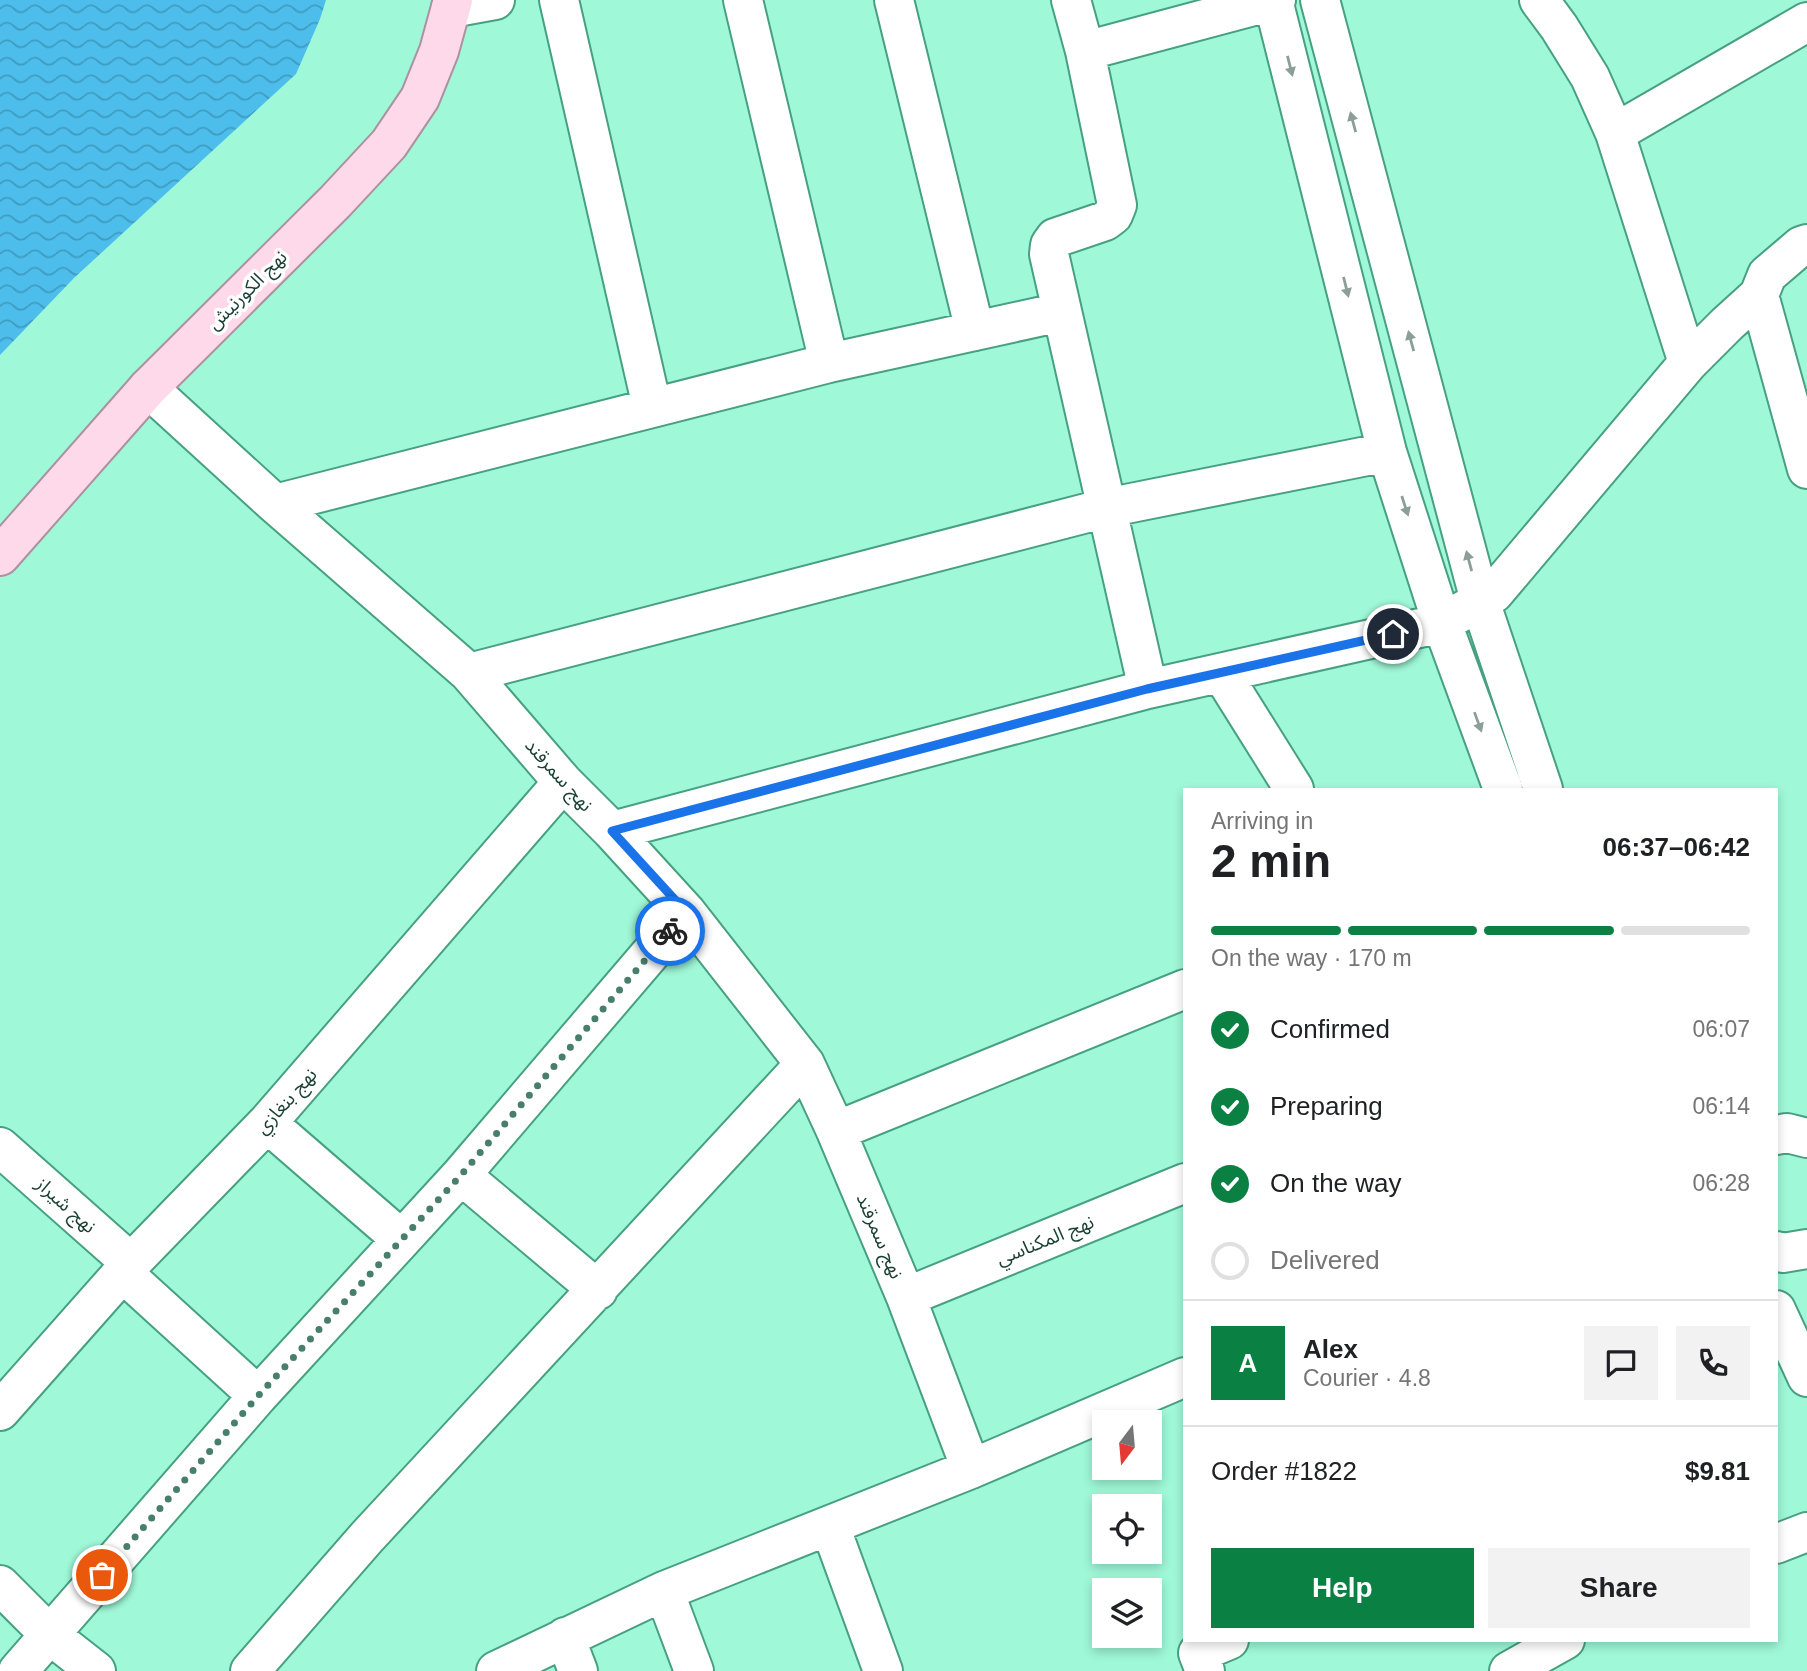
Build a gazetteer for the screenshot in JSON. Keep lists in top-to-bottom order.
{
  "streets": {
    "main road": ["نهج الكورنيش"],
    "street": [
      "نهج سمرقند",
      "نهج بنغازي",
      "نهج شيراز",
      "نهج المكناسي"
    ]
  },
  "crossings": [
    ["نهج الكورنيش", "نهج سمرقند"],
    ["نهج سمرقند", "نهج بنغازي"],
    ["نهج سمرقند", "نهج المكناسي"],
    ["نهج بنغازي", "نهج شيراز"]
  ],
  "north": "bottom",
  "page": {
    "heading": ["2 min", "Arriving in", "06:37–06:42"],
    "panel": [
      "Alex",
      "Courier · 4.8",
      "Order #1822",
      "$9.81"
    ],
    "bar": "On the way · 170 m",
    "list": [
      ["Confirmed", "06:07"],
      ["Preparing", "06:14"],
      ["On the way", "06:28"],
      "Delivered"
    ],
    "round": "A",
    "buttons": ["Help", "Share"]
  }
}
